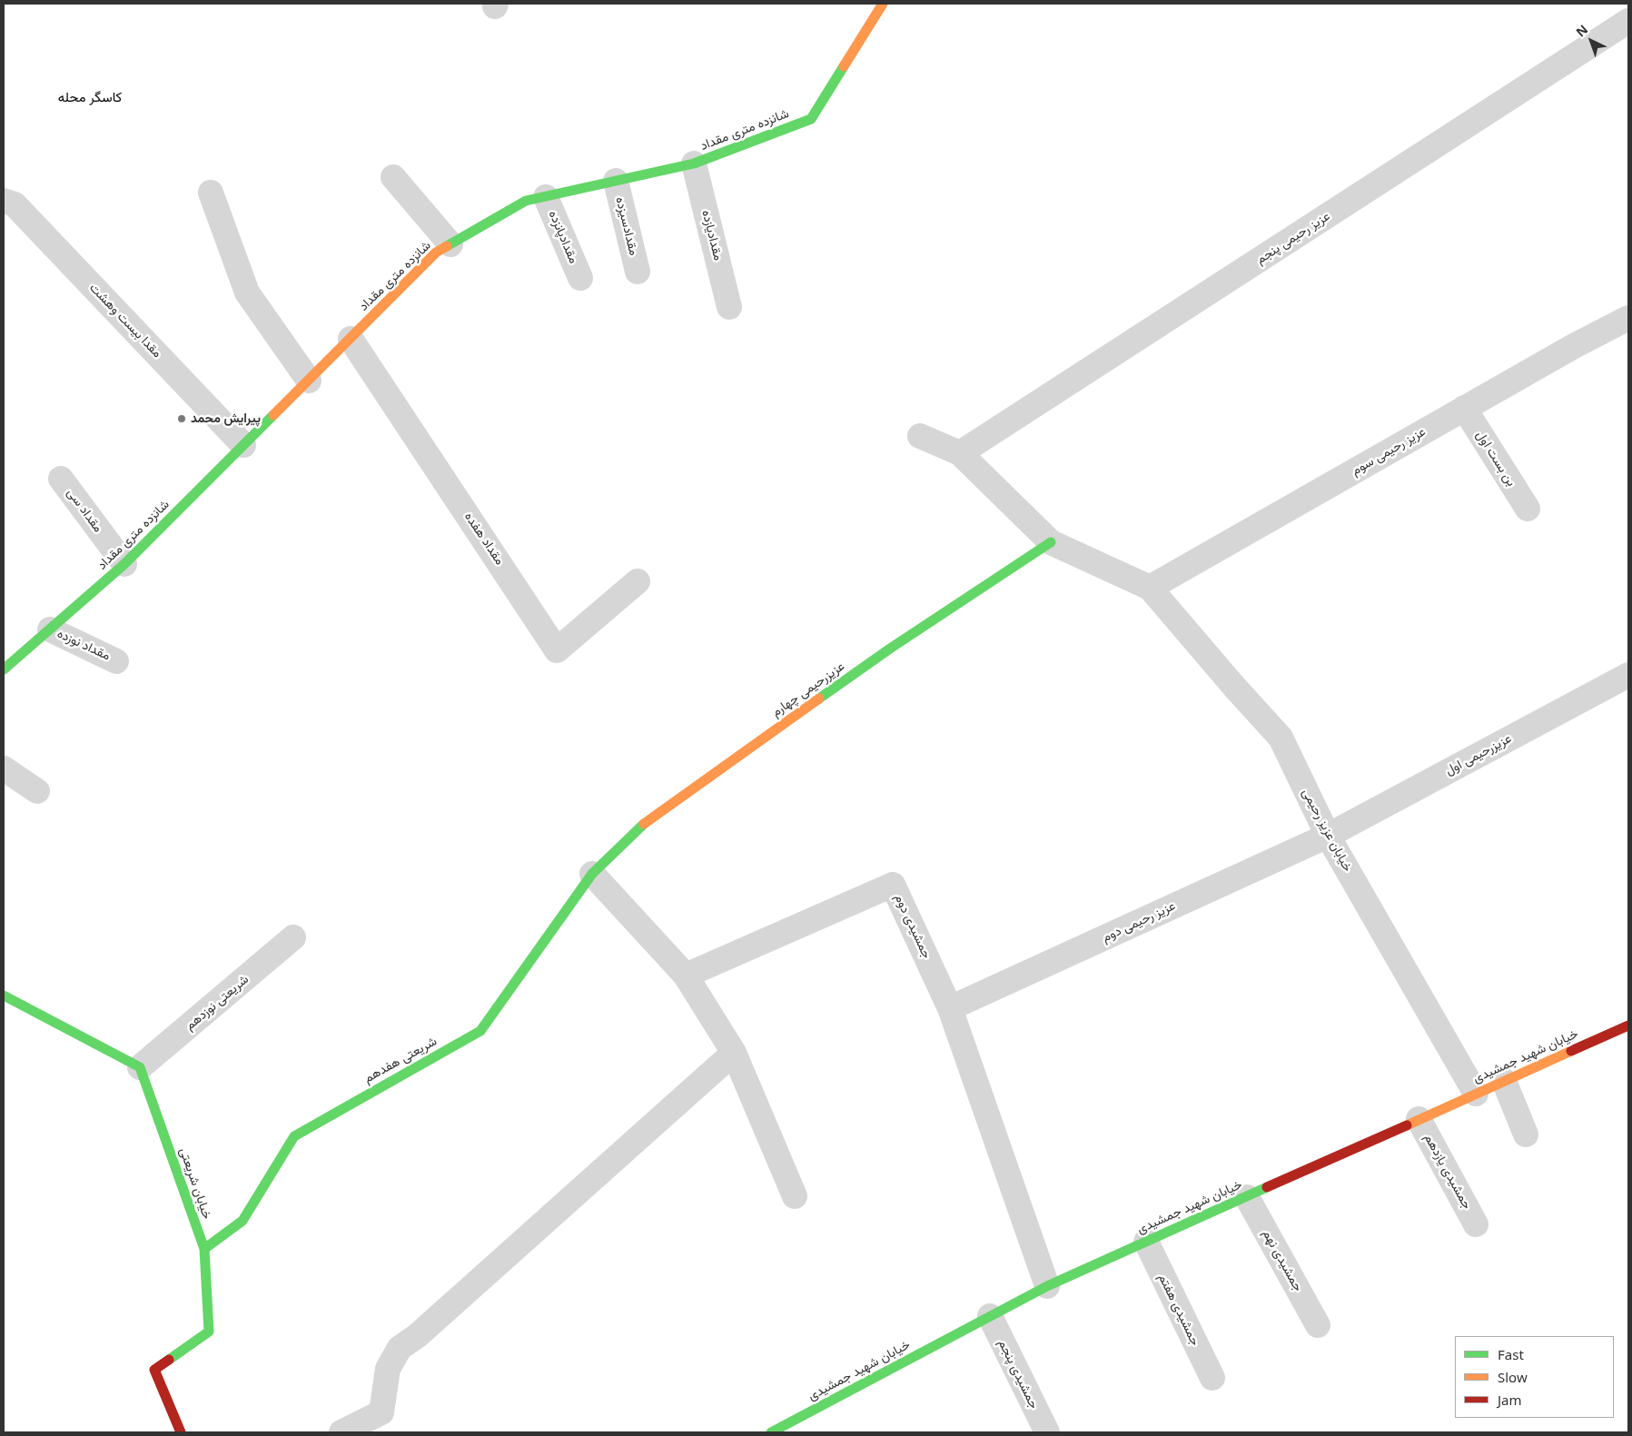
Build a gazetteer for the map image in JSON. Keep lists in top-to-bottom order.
{
  "streets": {
    "street": [
      "شانزده متری مقداد",
      "مقدادسیزده",
      "مقدادیازده",
      "مقدادپانزده",
      "عزیز رحیمی پنجم",
      "مقدا بیست وهشت",
      "عزیز رحیمی سوم",
      "بن بست اول",
      "مقداد سی",
      "مقداد هفده",
      "مقداد نوزده",
      "عزیزرحیمی چهارم",
      "عزیزرحیمی اول",
      "خیابان عزیز رحیمی",
      "عزیز رحیمی دوم",
      "جمشیدی دوم",
      "شریعتی نوزدهم",
      "خیابان شهید جمشیدی",
      "شریعتی هفدهم",
      "جمشیدی یازدهم",
      "خیابان شریعتی",
      "جمشیدی نهم",
      "جمشیدی هفتم",
      "جمشیدی پنجم"
    ]
  },
  "crossings": [
    ["شانزده متری مقداد", "مقدادسیزده"],
    ["شانزده متری مقداد", "مقدادیازده"],
    ["شانزده متری مقداد", "مقدادپانزده"],
    ["شانزده متری مقداد", "مقدا بیست وهشت"],
    ["شانزده متری مقداد", "مقداد سی"],
    ["شانزده متری مقداد", "مقداد هفده"],
    ["شانزده متری مقداد", "مقداد نوزده"],
    ["عزیز رحیمی سوم", "بن بست اول"],
    ["عزیز رحیمی سوم", "خیابان عزیز رحیمی"],
    ["عزیزرحیمی چهارم", "شریعتی هفدهم"],
    ["عزیزرحیمی اول", "خیابان عزیز رحیمی"],
    ["عزیزرحیمی اول", "عزیز رحیمی دوم"],
    ["خیابان عزیز رحیمی", "عزیز رحیمی دوم"],
    ["خیابان عزیز رحیمی", "خیابان شهید جمشیدی"],
    ["عزیز رحیمی دوم", "جمشیدی دوم"],
    ["جمشیدی دوم", "خیابان شهید جمشیدی"],
    ["شریعتی نوزدهم", "خیابان شریعتی"],
    ["خیابان شهید جمشیدی", "جمشیدی یازدهم"],
    ["خیابان شهید جمشیدی", "جمشیدی نهم"],
    ["خیابان شهید جمشیدی", "جمشیدی هفتم"],
    ["خیابان شهید جمشیدی", "جمشیدی پنجم"],
    ["شریعتی هفدهم", "خیابان شریعتی"]
  ],
  "districts": ["کاسگر محله"],
  "places": ["پیرایش محمد"],
  "legend": ["Fast", "Slow", "Jam"],
  "north": "top left"
}
